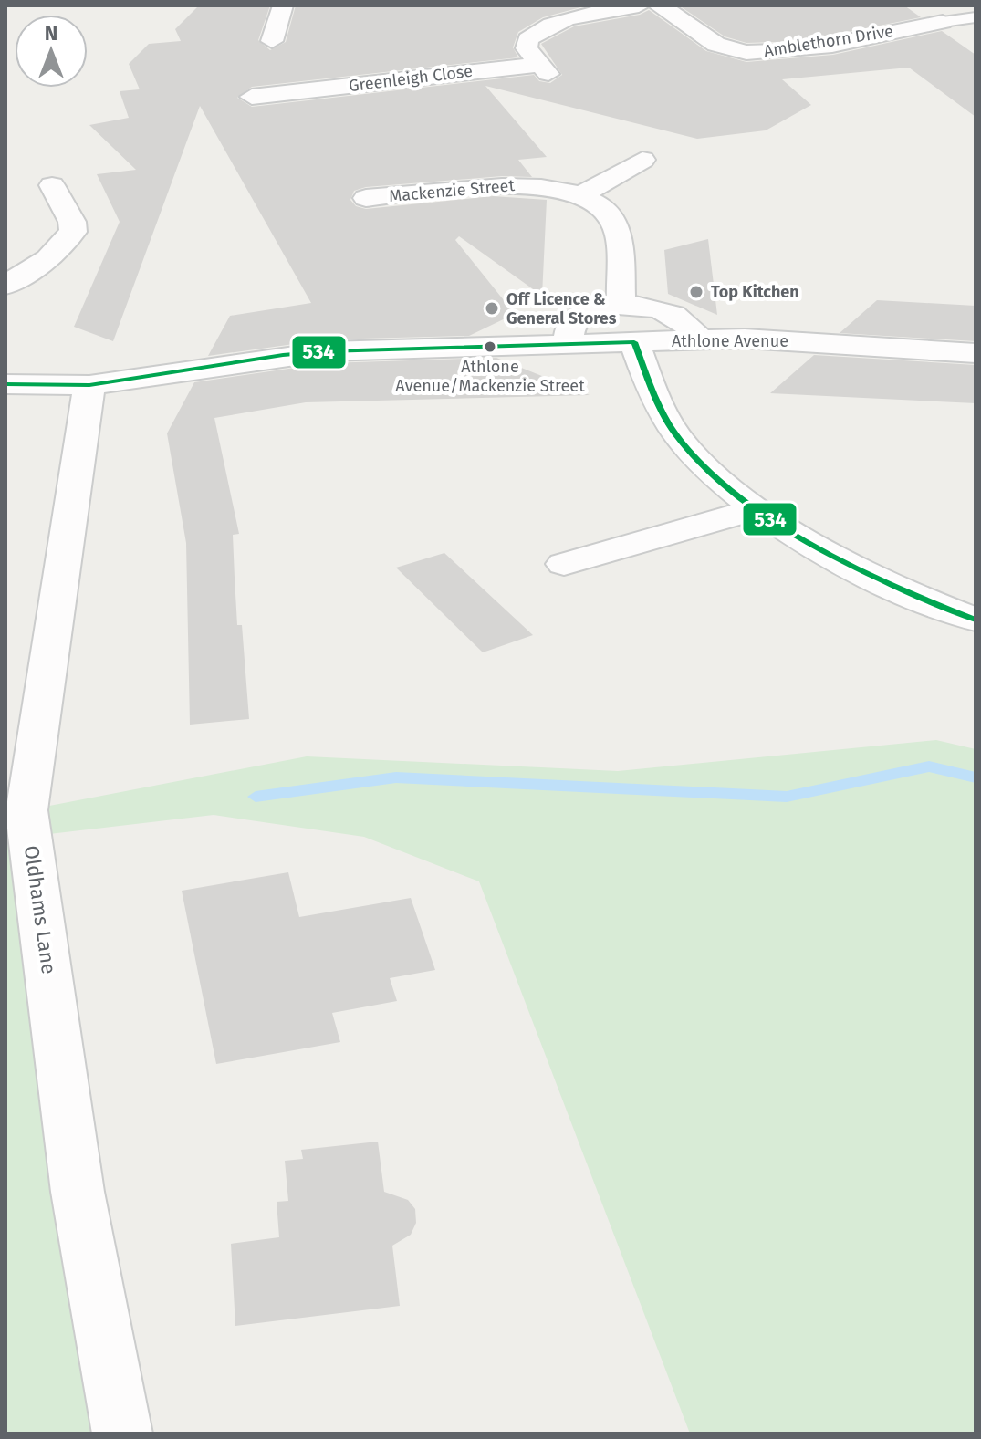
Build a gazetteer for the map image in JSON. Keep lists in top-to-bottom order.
{
  "streets": {
    "street": [
      "Amblethorn Drive",
      "Greenleigh Close",
      "Mackenzie Street",
      "Athlone Avenue",
      "Oldhams Lane"
    ]
  },
  "crossings": [
    ["Athlone Avenue", "Oldhams Lane"]
  ],
  "places": ["Top Kitchen", "Off Licence & General Stores", "Athlone Avenue/Mackenzie Street"],
  "lines": ["transit line 534"],
  "north": "top"
}
